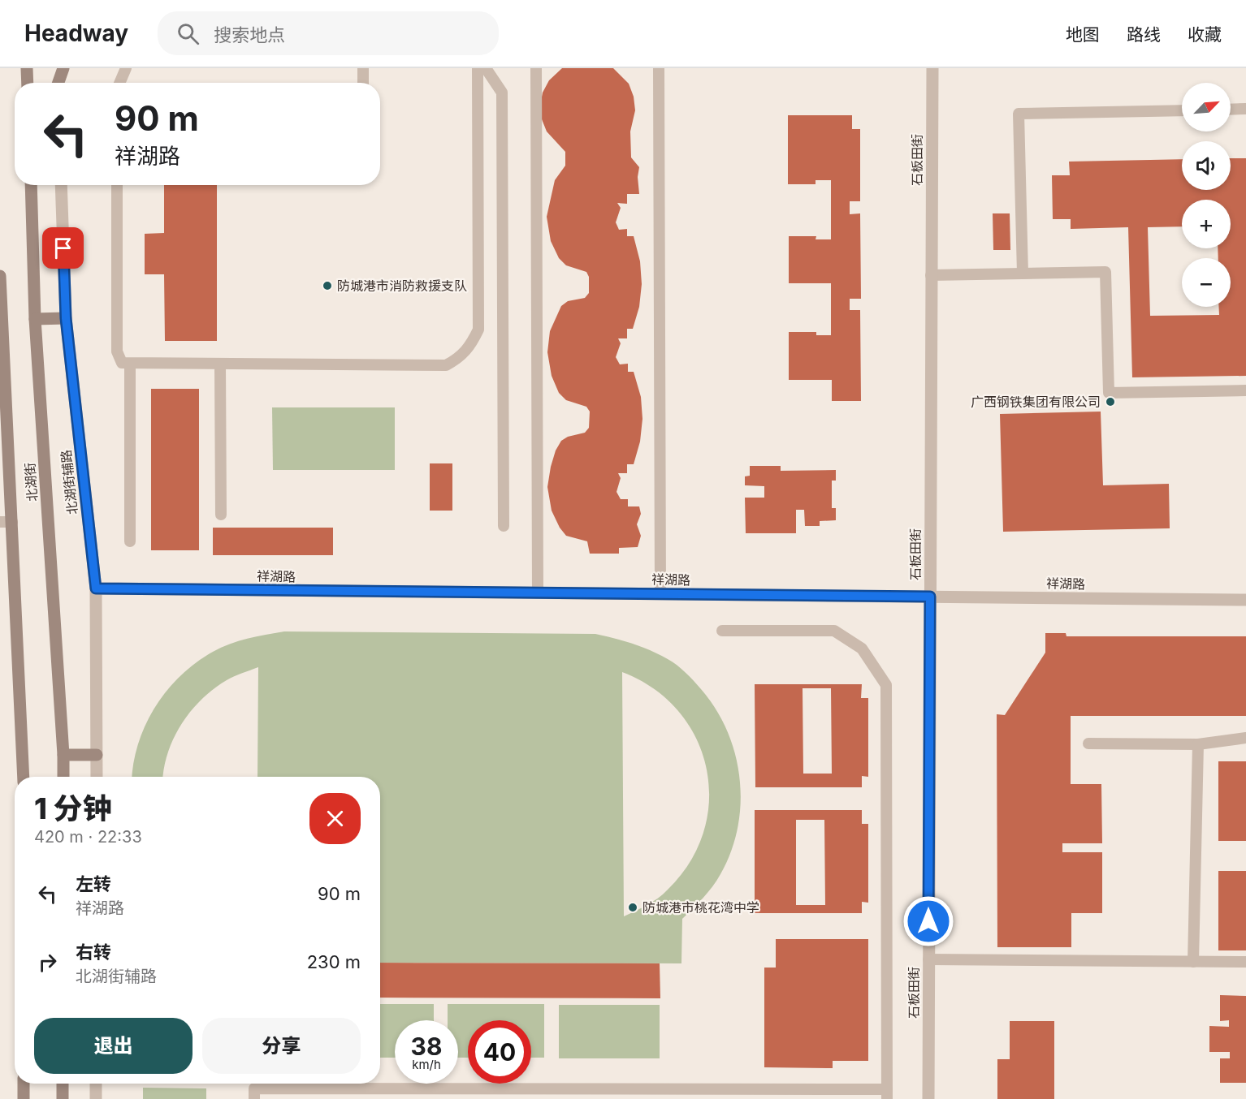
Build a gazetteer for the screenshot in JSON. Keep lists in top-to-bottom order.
{
  "streets": {
    "main road": ["北湖街"],
    "street": ["石板田街", "北湖街辅路", "祥湖路"]
  },
  "crossings": [
    ["石板田街", "祥湖路"],
    ["北湖街辅路", "祥湖路"]
  ],
  "places": ["防城港市消防救援支队", "广西钢铁集团有限公司", "防城港市桃花湾中学"],
  "north": "top right",
  "page": {
    "header": "Headway",
    "search": "搜索地点",
    "nav": ["地图", "路线", "收藏"],
    "map_buttons": ["+", "−"],
    "turn": ["90 m", "祥湖路"],
    "heading": ["1 分钟", "420 m · 22:33"],
    "list": [
      {
        "name": "左转",
        "note": "祥湖路",
        "value": "90 m"
      },
      {
        "name": "右转",
        "note": "北湖街辅路",
        "value": "230 m"
      }
    ],
    "buttons": ["退出", "分享"],
    "speed": "38 km/h",
    "limit": "40"
  }
}
